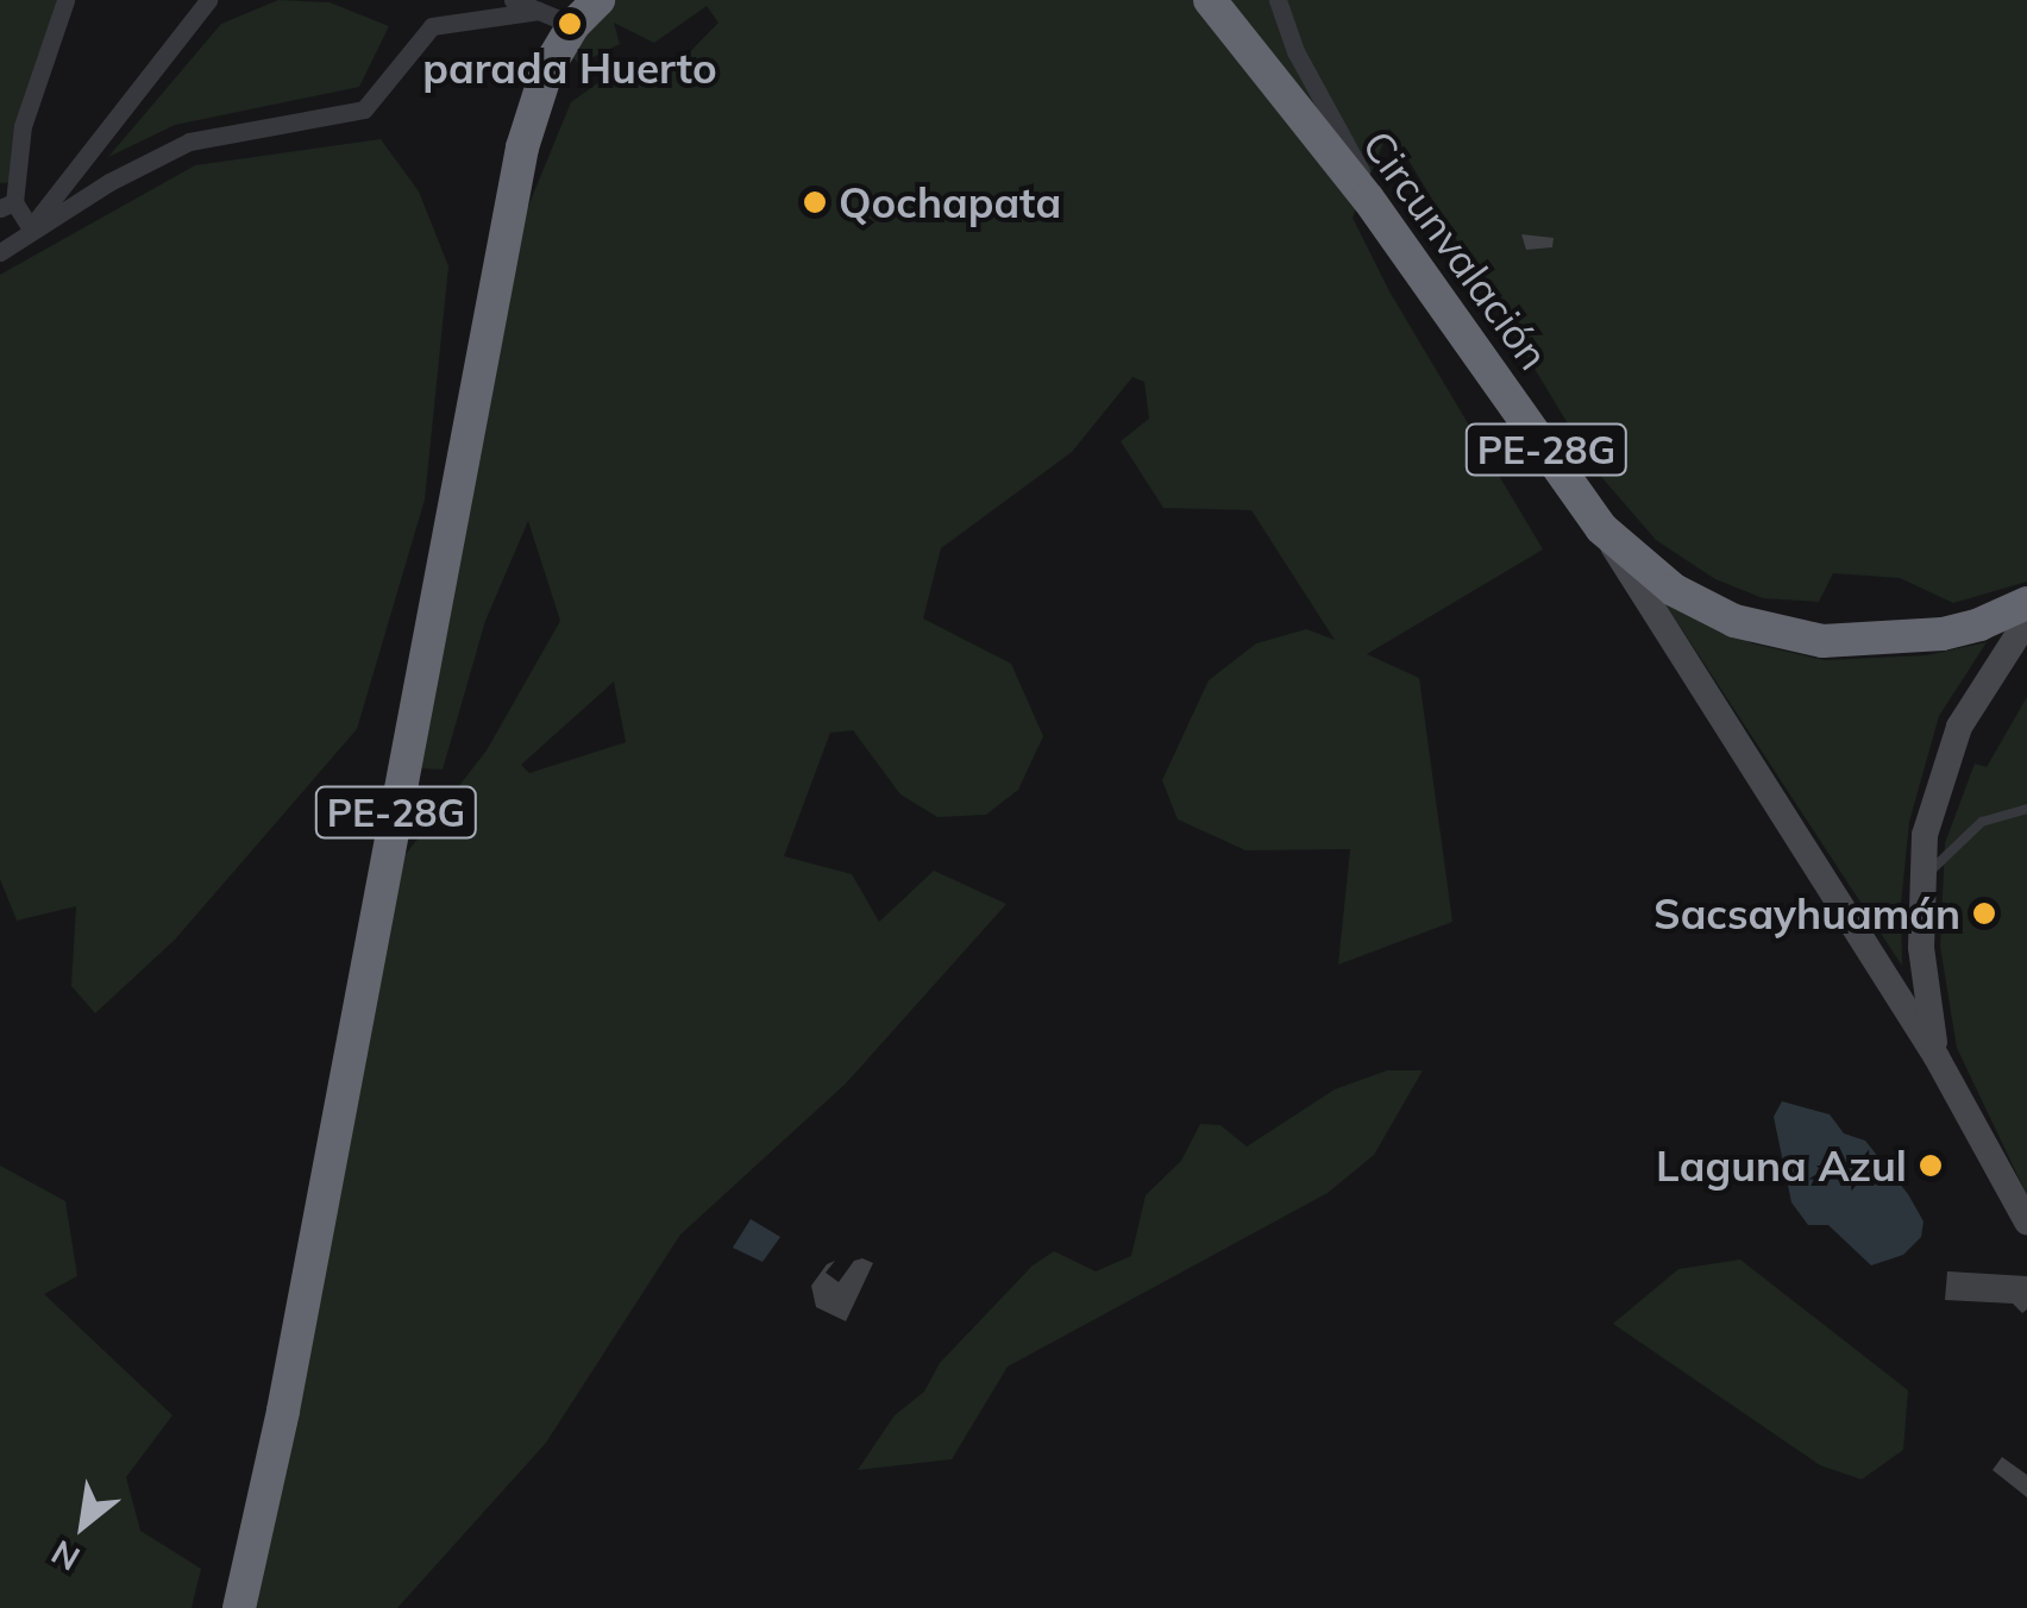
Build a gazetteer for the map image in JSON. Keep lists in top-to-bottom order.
{
  "streets": {
    "highway": ["Circunvalación", "PE-28G"]
  },
  "places": [
    "parada Huerto",
    "Qochapata",
    "Sacsayhuamán",
    "Laguna Azul"
  ],
  "north": "bottom left"
}
